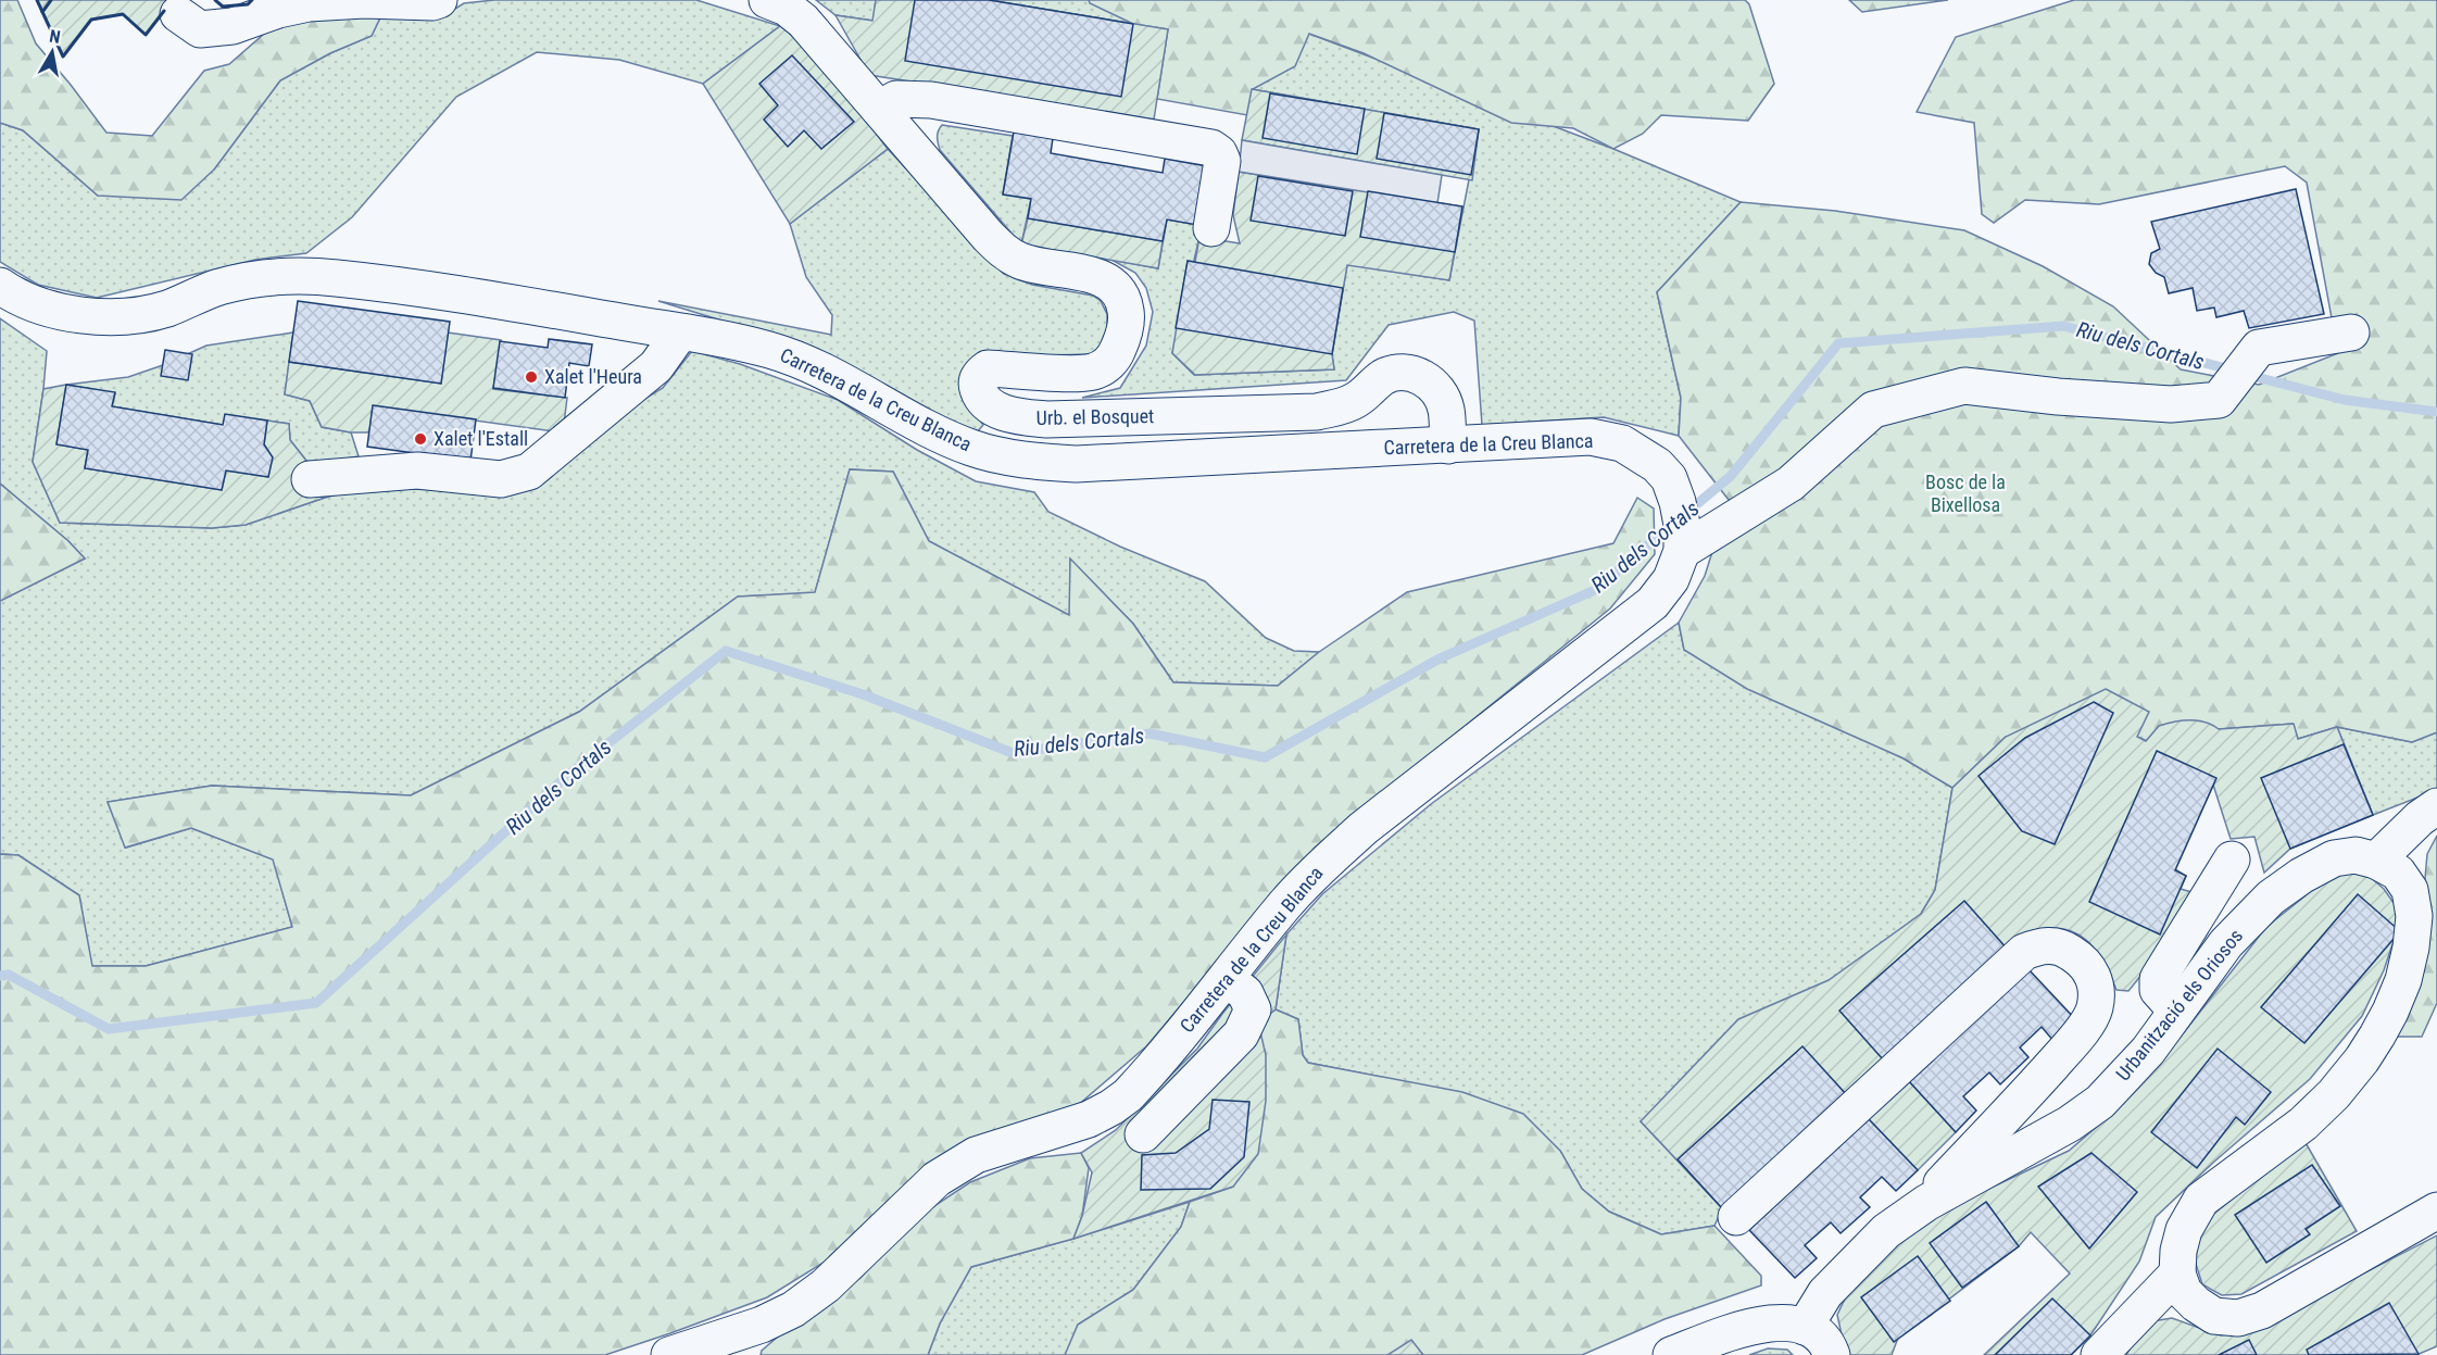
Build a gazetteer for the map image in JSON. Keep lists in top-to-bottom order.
{
  "streets": {
    "street": ["Carretera de la Creu Blanca", "Urb. el Bosquet", "Urbanització els Oriosos"]
  },
  "crossings": [
    ["Carretera de la Creu Blanca", "Urb. el Bosquet"]
  ],
  "water": ["Riu dels Cortals"],
  "parks": ["Bosc de la Bixellosa"],
  "places": ["Xalet l'Heura", "Xalet l'Estall"],
  "north": "top"
}
